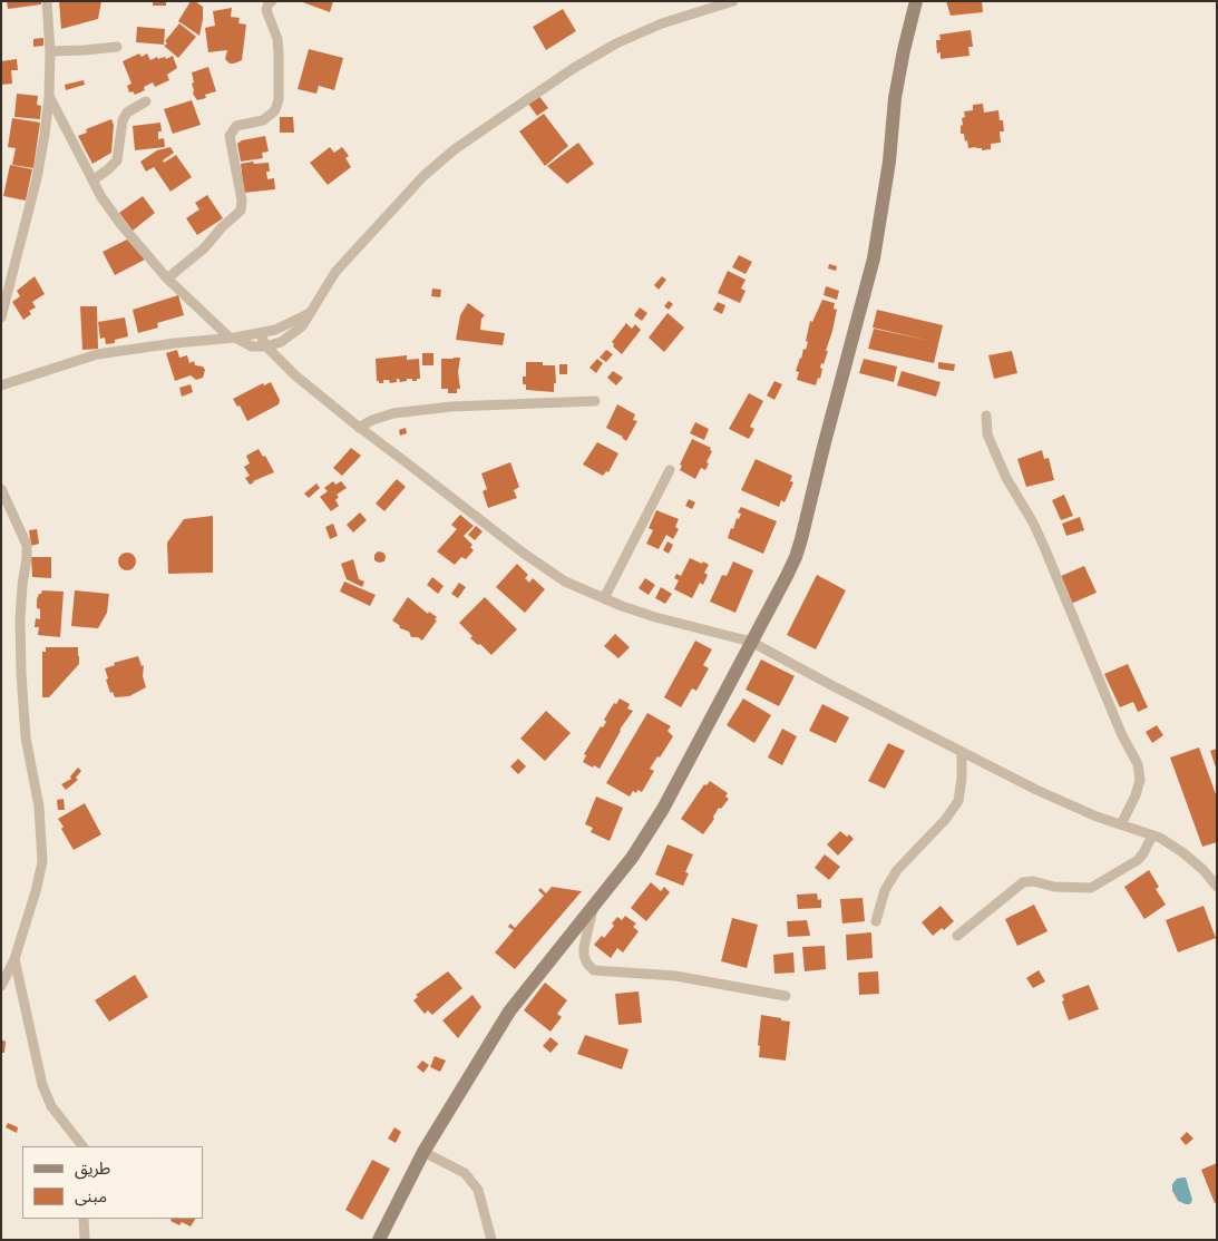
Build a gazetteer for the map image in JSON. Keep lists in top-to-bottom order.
{
  "legend": ["طريق", "مبنى"]
}
